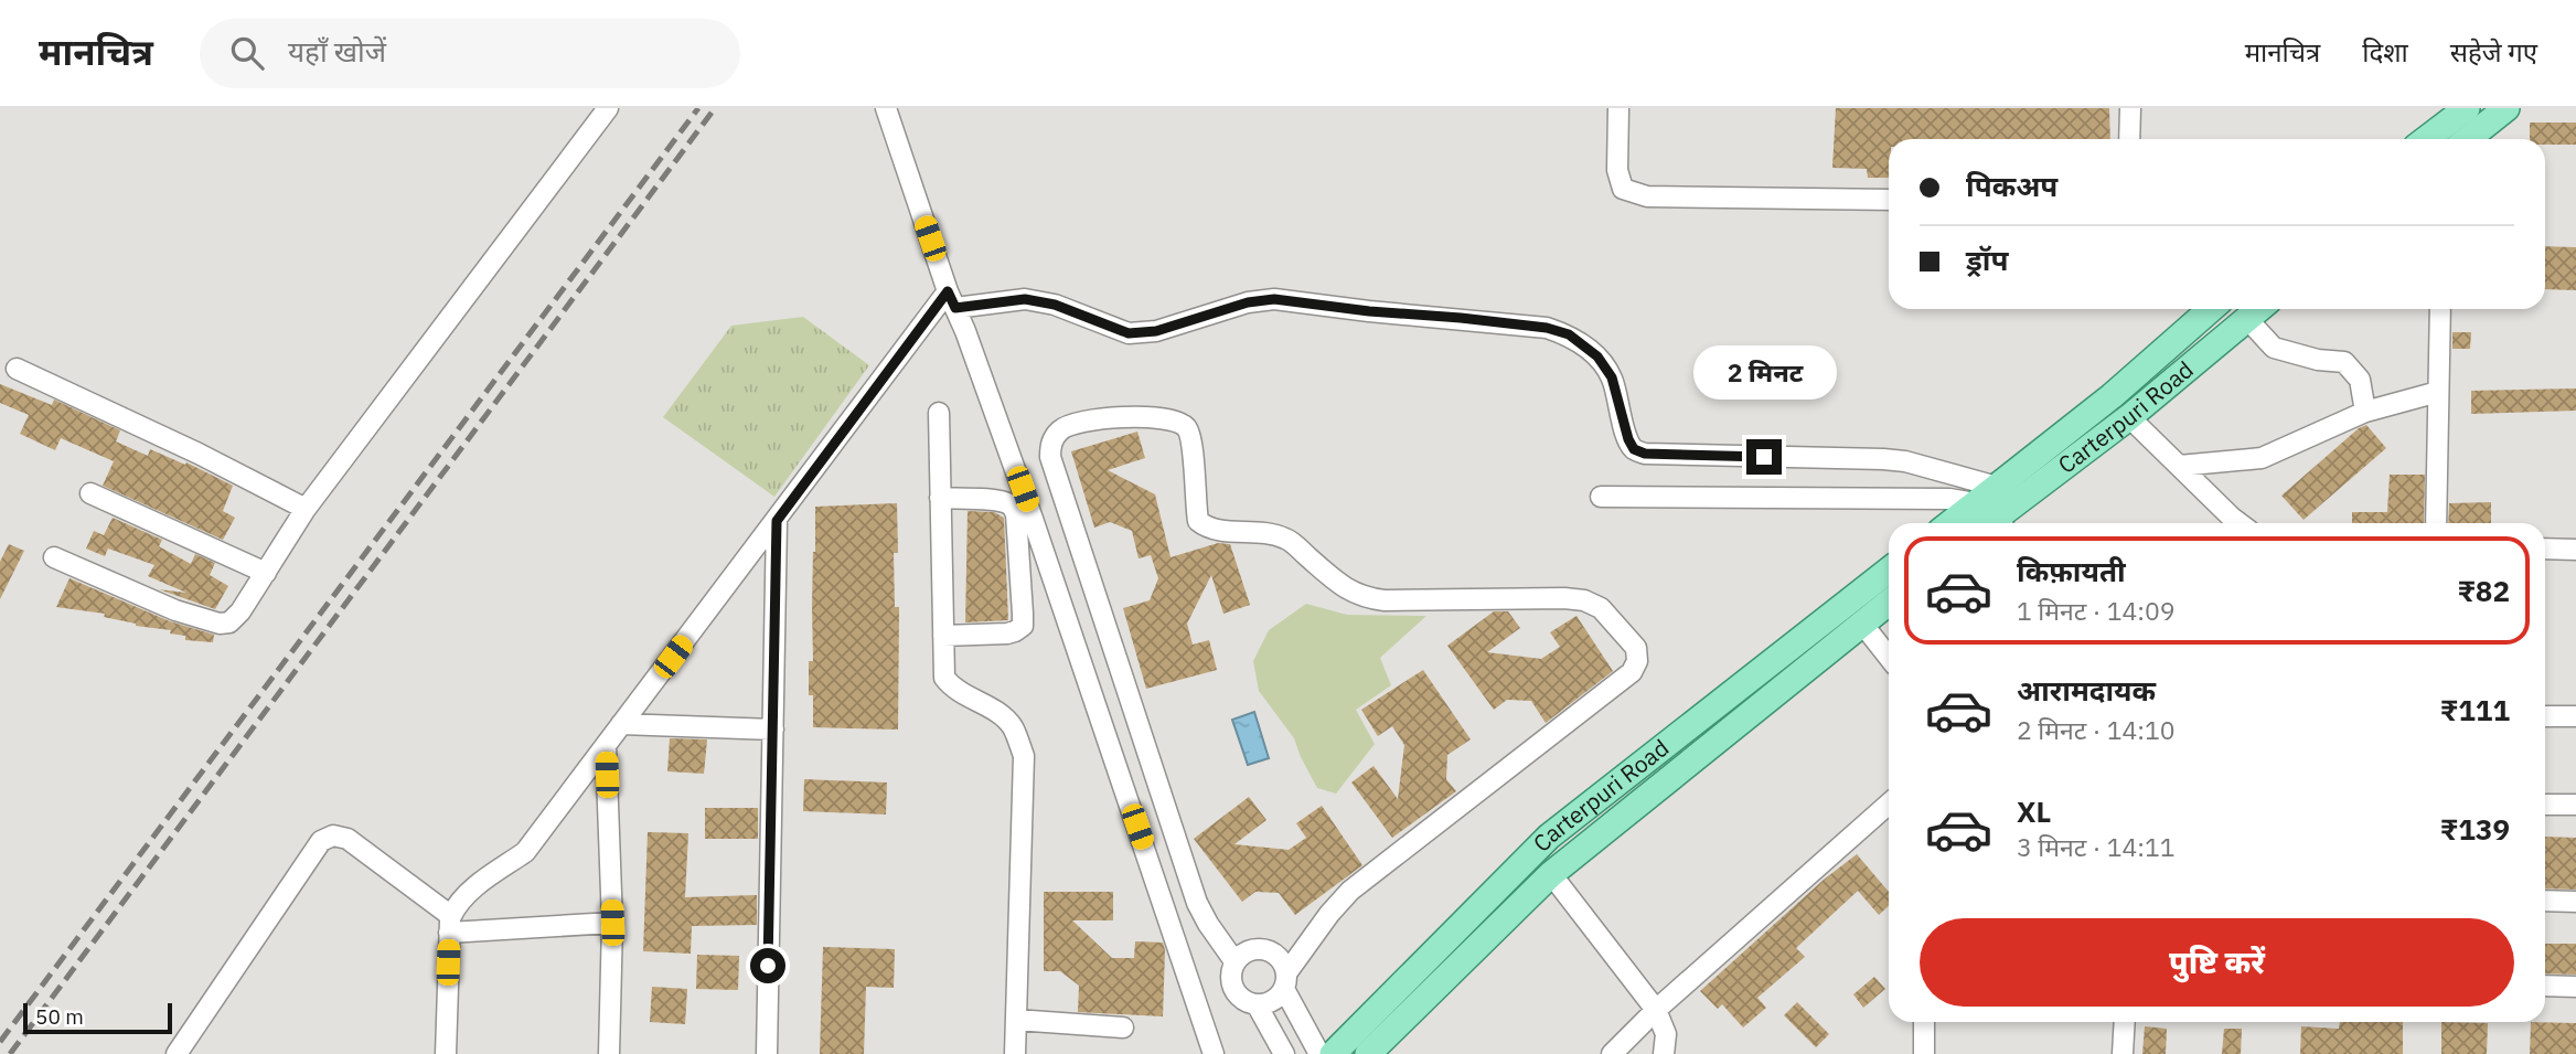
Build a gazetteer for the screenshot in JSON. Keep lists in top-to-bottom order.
{
  "streets": {
    "main road": ["Carterpuri Road"]
  },
  "scale_bar": "50 m",
  "page": {
    "header": "मानचित्र",
    "search": "यहाँ खोजें",
    "nav": ["मानचित्र", "दिशा", "सहेजे गए"],
    "banner": ["पिकअप", "ड्रॉप"],
    "bubble": "2 मिनट",
    "list": [
      {
        "name": "किफ़ायती",
        "note": "1 मिनट · 14:09",
        "value": "₹82"
      },
      {
        "name": "आरामदायक",
        "note": "2 मिनट · 14:10",
        "value": "₹111"
      },
      {
        "name": "XL",
        "note": "3 मिनट · 14:11",
        "value": "₹139"
      }
    ],
    "buttons": "पुष्टि करें",
    "scale": "50 m"
  }
}
